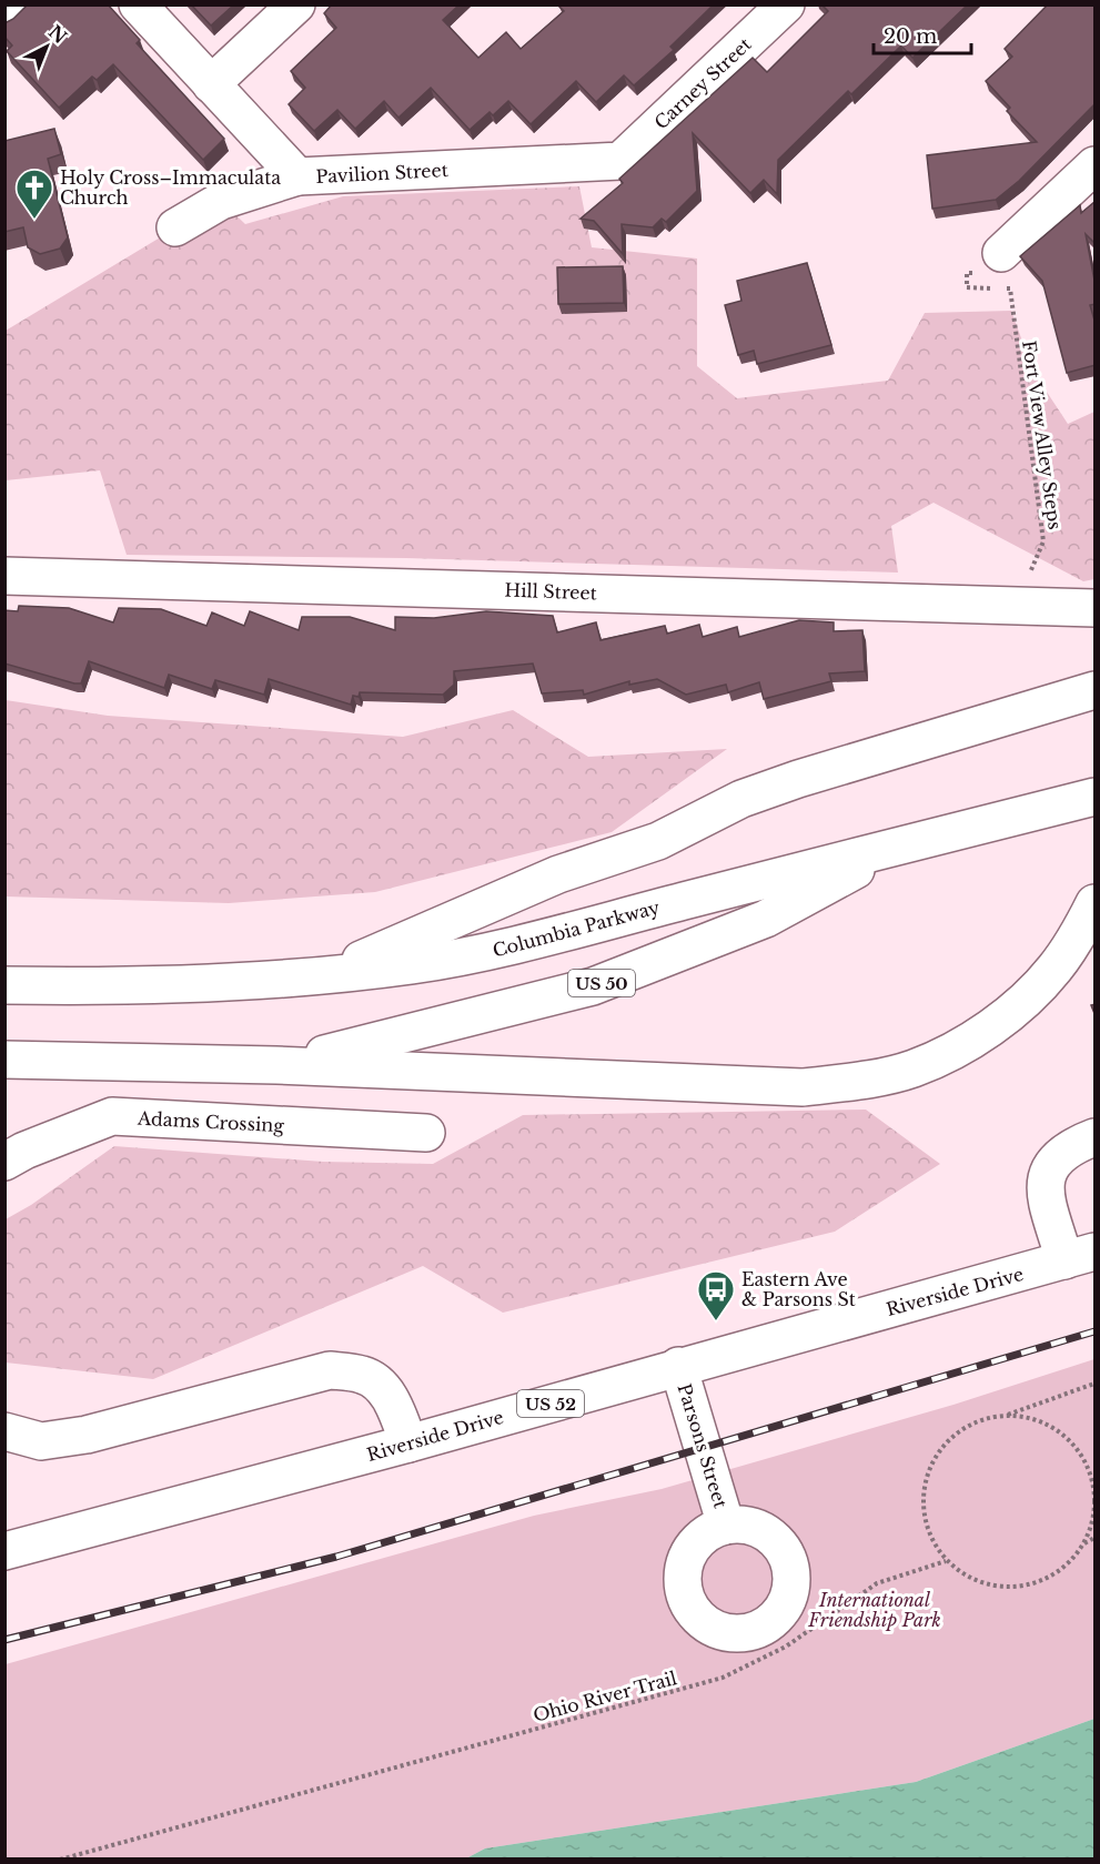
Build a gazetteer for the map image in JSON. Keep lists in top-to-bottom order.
{
  "streets": {
    "main road": [
      "Carney Street",
      "Pavilion Street",
      "Hill Street",
      "Columbia Parkway",
      "US 50",
      "Adams Crossing",
      "Riverside Drive",
      "US 52",
      "Parsons Street"
    ],
    "path": ["Fort View Alley Steps", "Ohio River Trail"]
  },
  "crossings": [
    ["Carney Street", "Pavilion Street"],
    ["Columbia Parkway", "US 50"],
    ["Riverside Drive", "Parsons Street"]
  ],
  "parks": ["International Friendship Park"],
  "places": {
    "church": ["Holy Cross–Immaculata Church"],
    "bus stop": ["Eastern Ave & Parsons St"]
  },
  "scale_bar": "20 m",
  "north": "top right"
}
